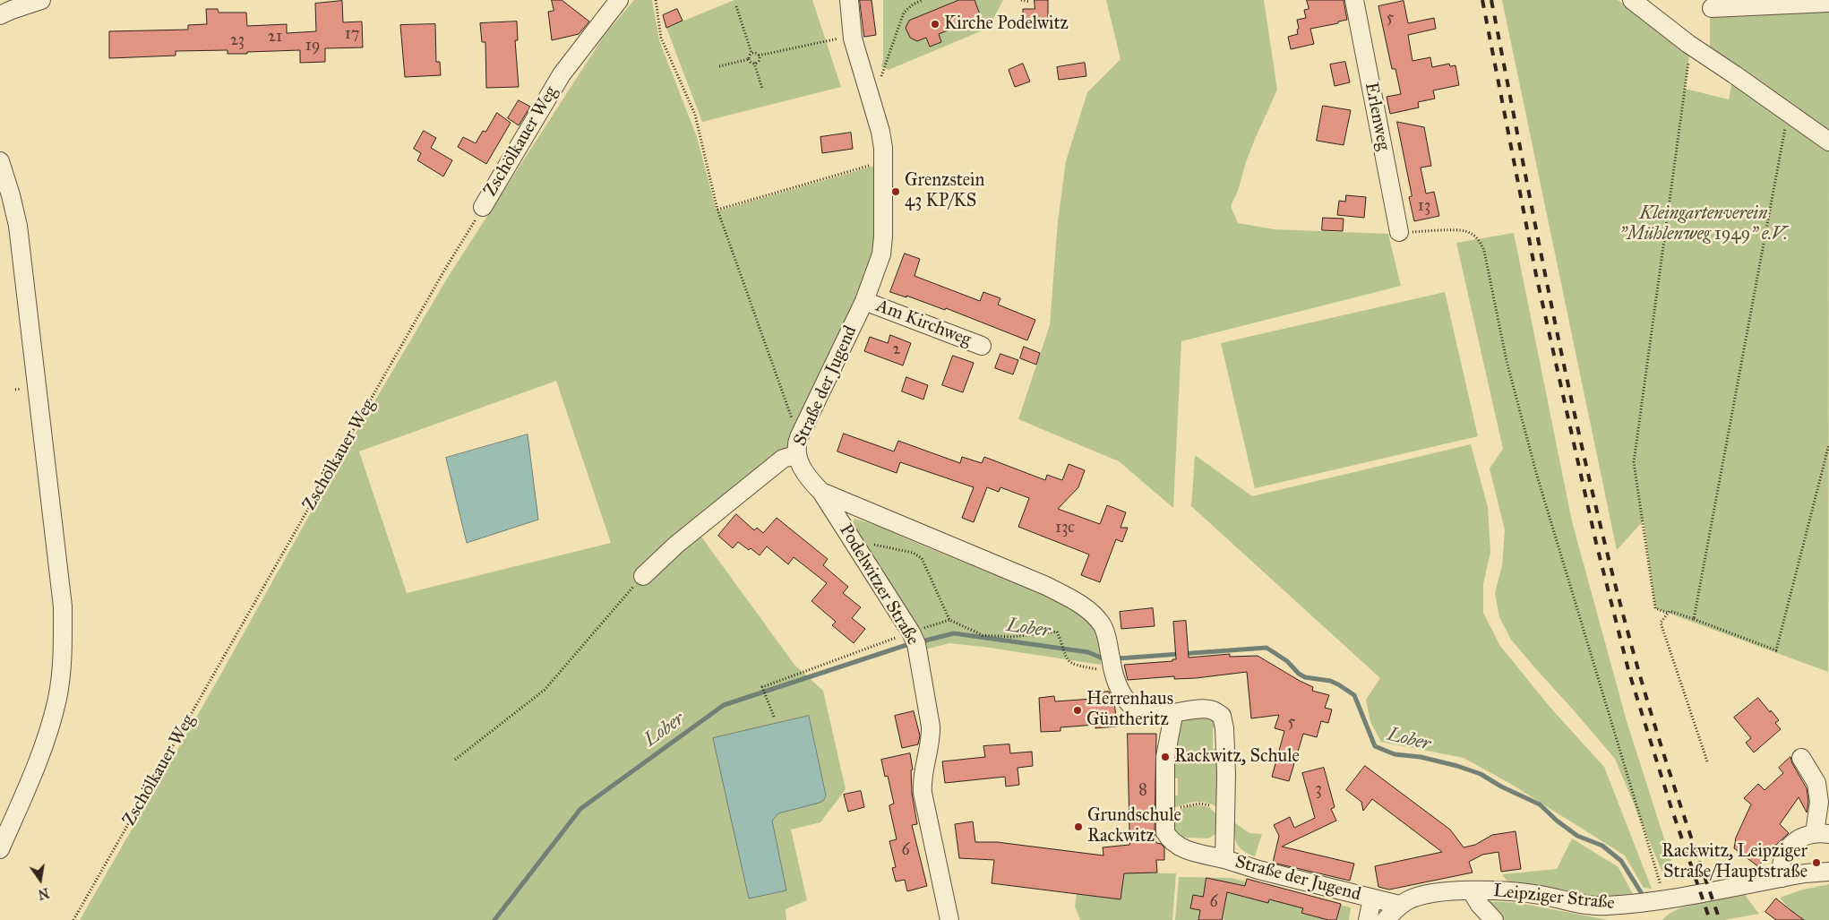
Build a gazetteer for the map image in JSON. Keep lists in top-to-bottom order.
{
  "streets": {
    "street": [
      "Erlenweg",
      "Zschölkauer Weg",
      "Am Kirchweg",
      "Straße der Jugend",
      "Podelwitzer Straße",
      "Leipziger Straße"
    ]
  },
  "crossings": [
    ["Am Kirchweg", "Straße der Jugend"],
    ["Straße der Jugend", "Podelwitzer Straße"],
    ["Straße der Jugend", "Leipziger Straße"]
  ],
  "water": ["Lober"],
  "parks": ["Kleingartenverein \"Mühlenweg 1949\" e.V."],
  "places": [
    "Kirche Podelwitz",
    "Grenzstein 43 KP/KS",
    "Herrenhaus Güntheritz",
    "Rackwitz, Schule",
    "Grundschule Rackwitz",
    "Rackwitz, Leipziger Straße/Hauptstraße"
  ],
  "house_numbers": [
    "5",
    "17",
    "21",
    "23",
    "19",
    "13",
    "2",
    "13c",
    "5",
    "3",
    "8",
    "6",
    "6"
  ],
  "north": "bottom"
}
